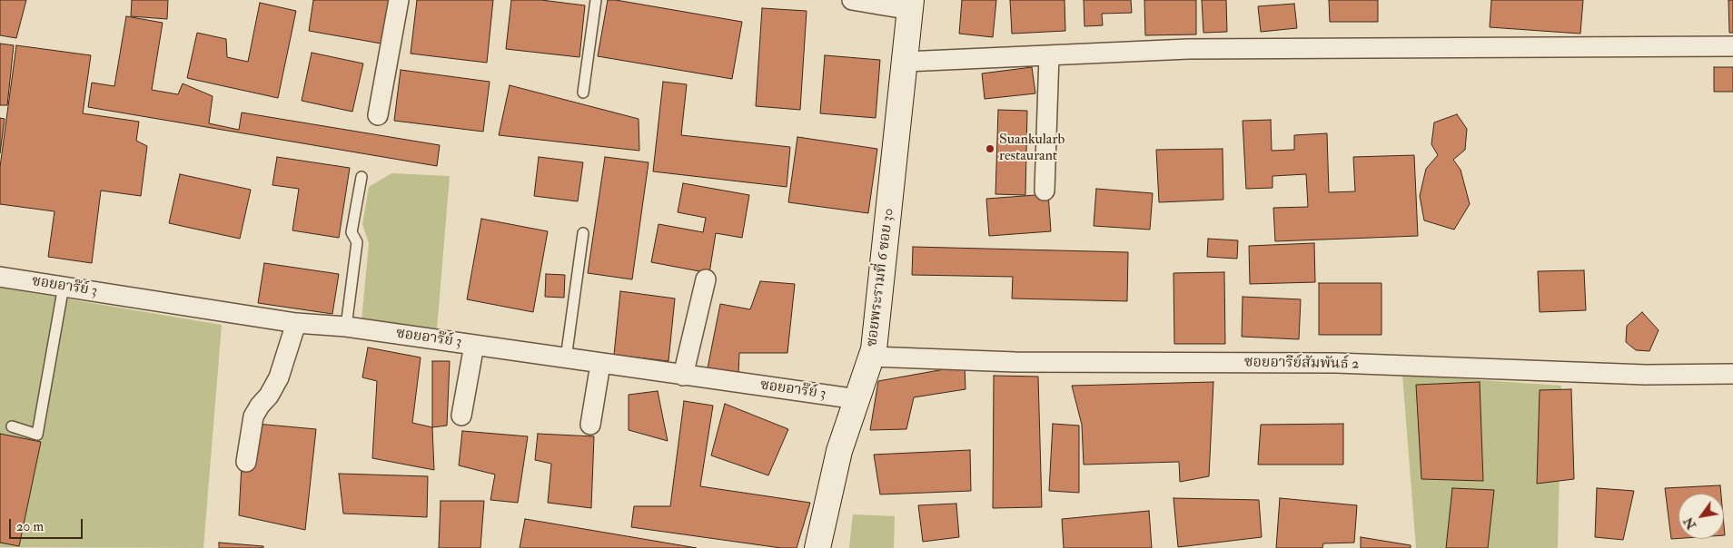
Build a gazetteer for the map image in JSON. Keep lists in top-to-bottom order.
{
  "streets": {
    "street": ["ซอยพระรามที่ 6 ซอย 30", "ซอยอาร๊ย์ 3", "ซอยอารีย์สัมพันธ์ 2"]
  },
  "crossings": [
    ["ซอยพระรามที่ 6 ซอย 30", "ซอยอาร๊ย์ 3"],
    ["ซอยพระรามที่ 6 ซอย 30", "ซอยอารีย์สัมพันธ์ 2"]
  ],
  "places": ["Suankularb restaurant"],
  "scale_bar": "20 m",
  "north": "bottom left"
}
